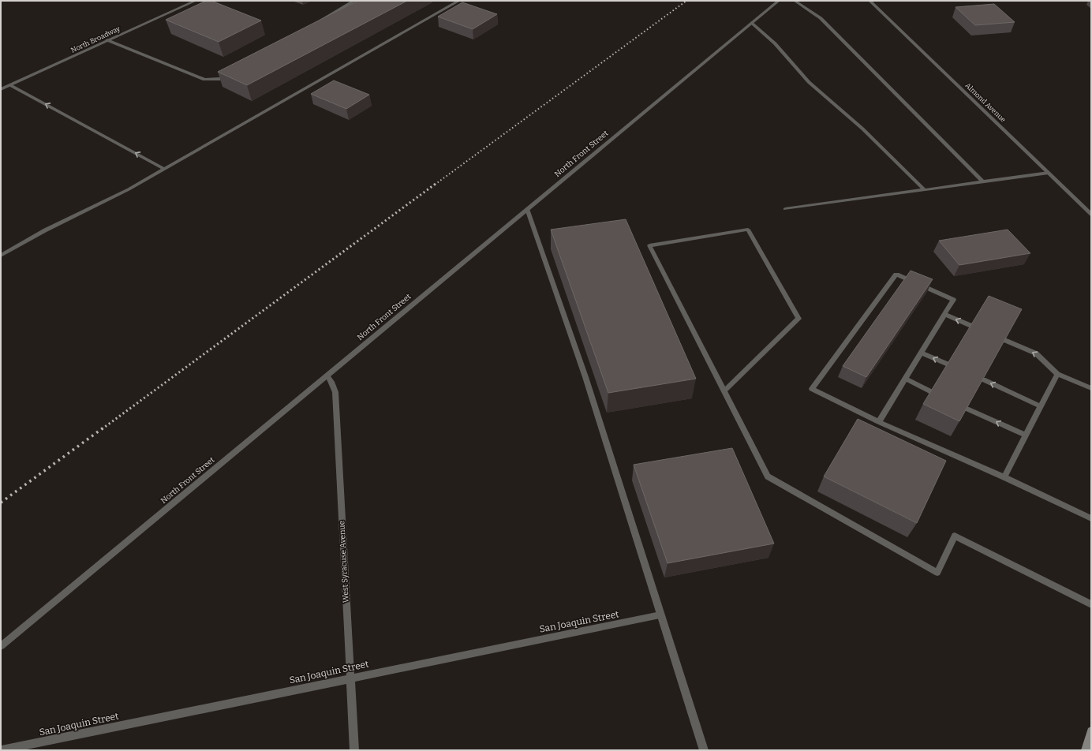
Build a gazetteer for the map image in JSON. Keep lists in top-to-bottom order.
{
  "streets": {
    "street": [
      "North Broadway",
      "Almond Avenue",
      "North Front Street",
      "West Syracuse Avenue",
      "San Joaquin Street"
    ]
  },
  "crossings": [
    ["North Front Street", "West Syracuse Avenue"],
    ["West Syracuse Avenue", "San Joaquin Street"]
  ]
}
